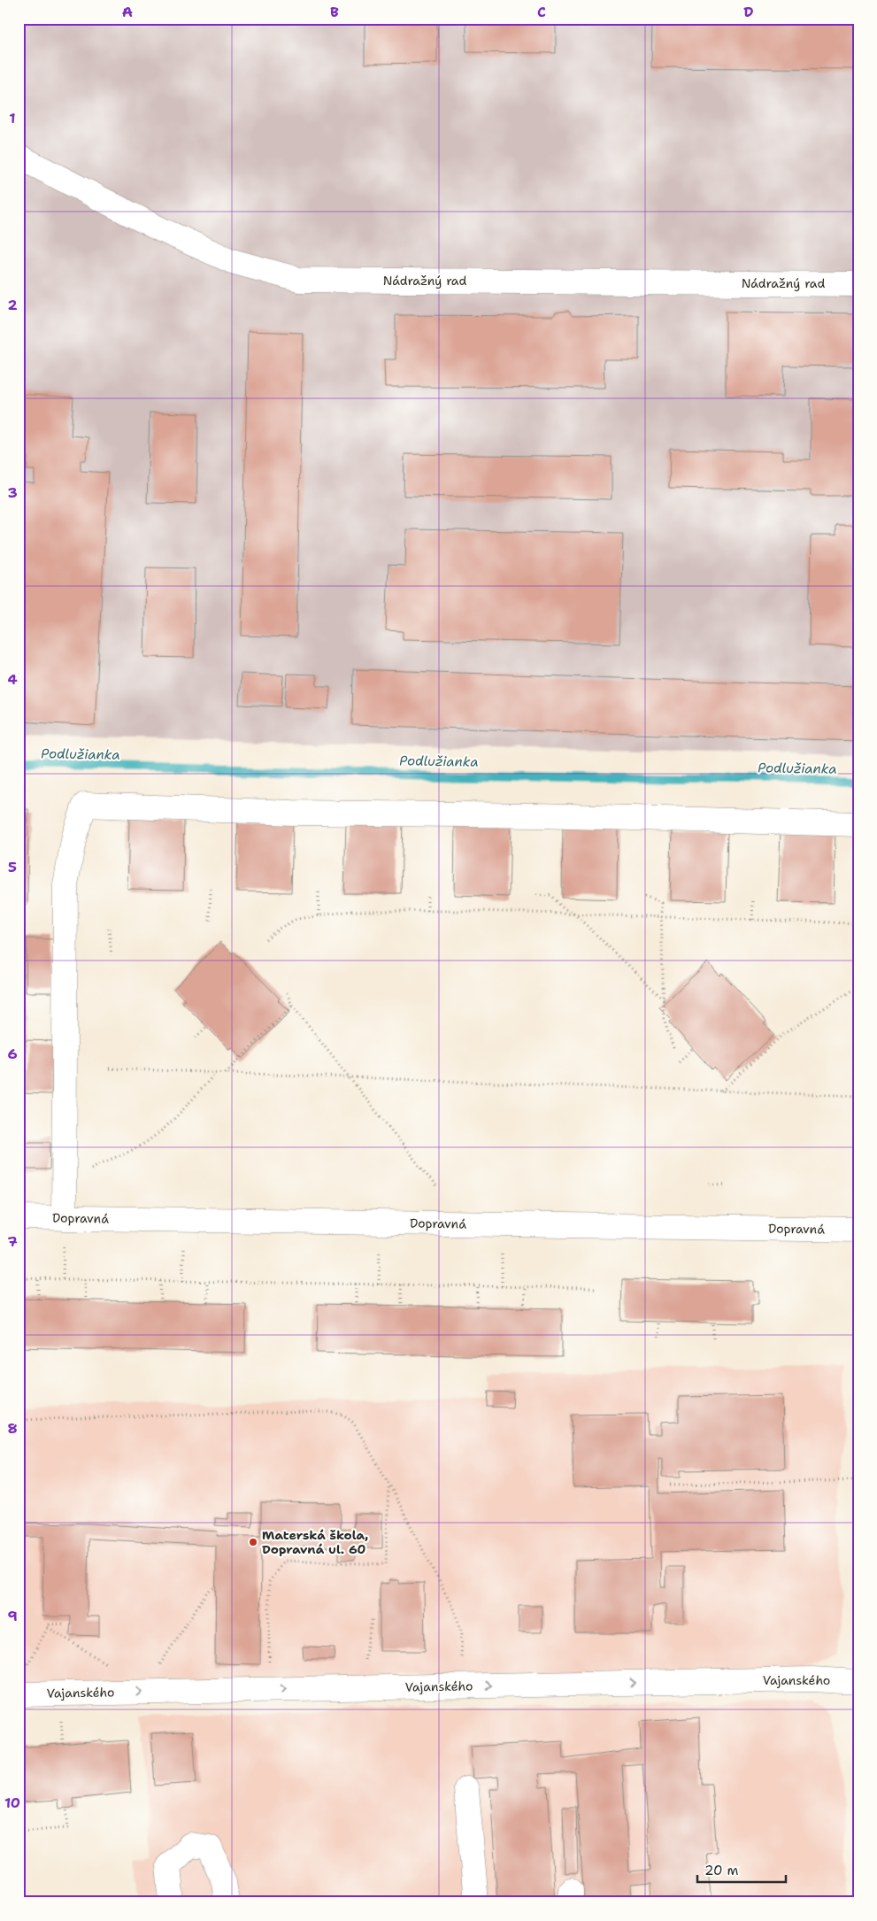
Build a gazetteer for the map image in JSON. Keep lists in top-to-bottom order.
{
  "streets": {
    "street": ["Nádražný rad", "Dopravná", "Vajanského"]
  },
  "one_way": ["Vajanského"],
  "water": ["Podlužianka"],
  "places": ["Materská škola, Dopravná ul. 60"],
  "scale_bar": "20 m",
  "grid": {
    "columns": [
      "A",
      "B",
      "C",
      "D"
    ],
    "rows": [
      "1",
      "2",
      "3",
      "4",
      "5",
      "6",
      "7",
      "8",
      "9",
      "10"
    ]
  }
}
